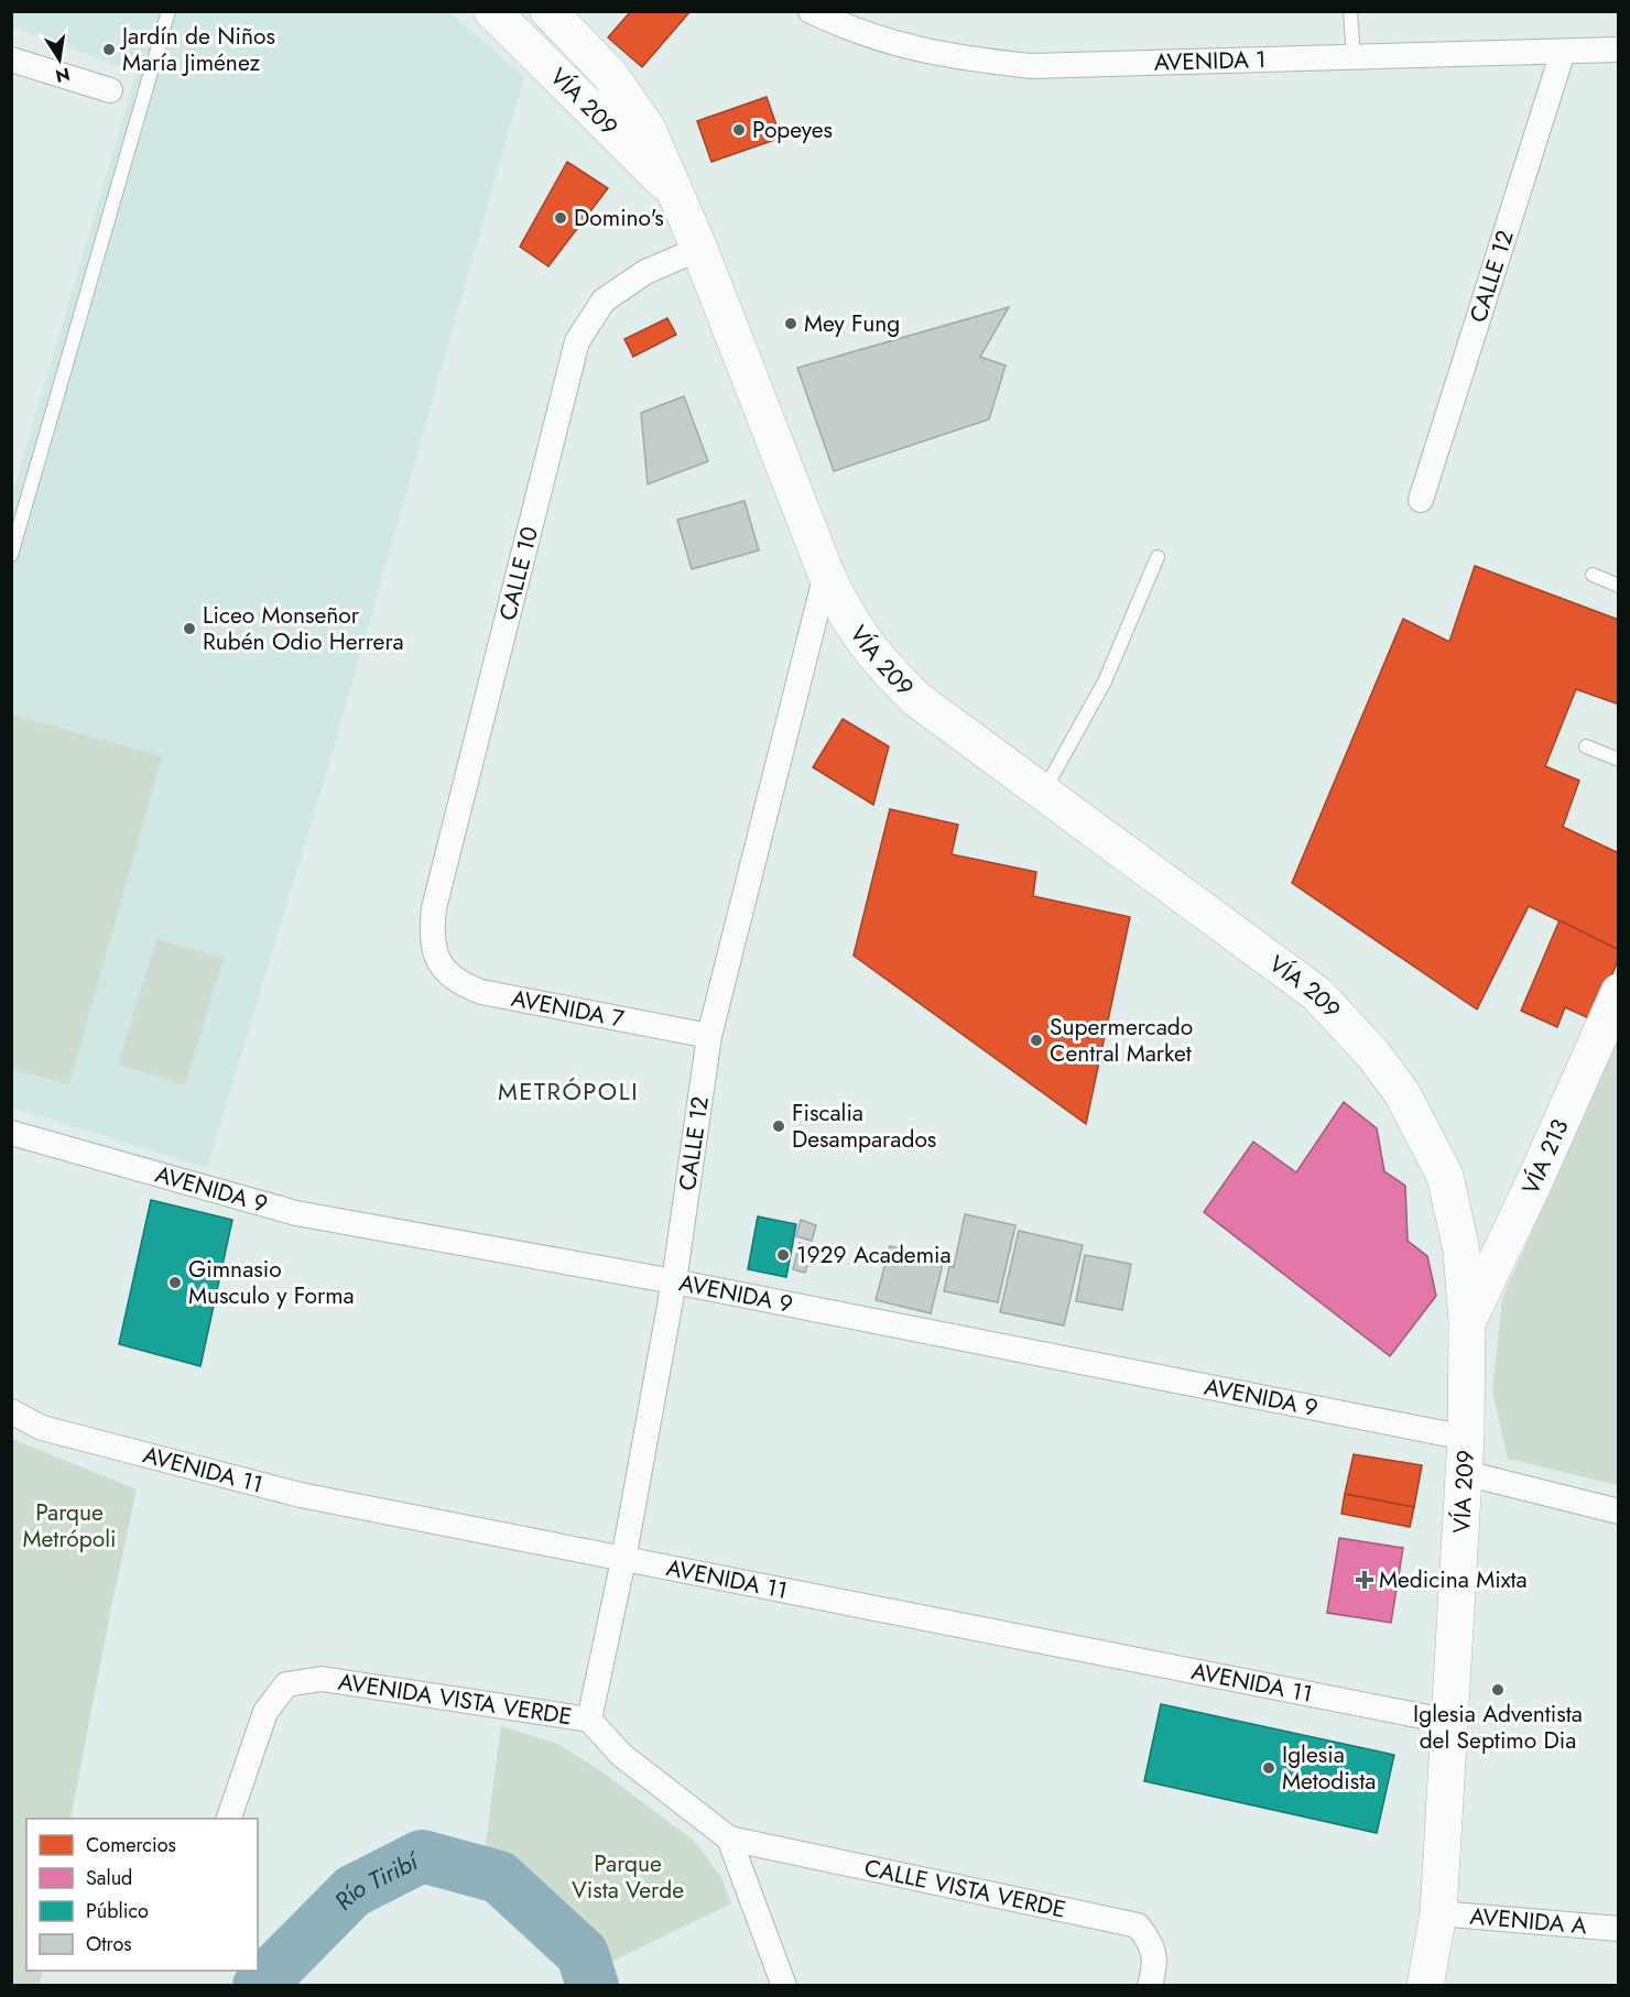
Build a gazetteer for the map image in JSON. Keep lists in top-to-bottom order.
{
  "streets": {
    "main road": ["VÍA 209", "VÍA 213"],
    "street": [
      "AVENIDA 1",
      "CALLE 12",
      "CALLE 10",
      "AVENIDA 7",
      "AVENIDA 9",
      "AVENIDA 11",
      "AVENIDA VISTA VERDE",
      "CALLE VISTA VERDE",
      "AVENIDA A"
    ]
  },
  "crossings": [
    ["AVENIDA 1", "CALLE 12"],
    ["VÍA 209", "CALLE 12"],
    ["VÍA 209", "CALLE 10"],
    ["VÍA 209", "VÍA 213"],
    ["VÍA 209", "AVENIDA 9"],
    ["VÍA 209", "AVENIDA 11"],
    ["VÍA 209", "AVENIDA A"],
    ["CALLE 12", "AVENIDA 7"],
    ["CALLE 12", "AVENIDA 9"],
    ["CALLE 12", "AVENIDA 11"],
    ["CALLE 12", "AVENIDA VISTA VERDE"],
    ["CALLE 10", "AVENIDA 7"],
    ["AVENIDA VISTA VERDE", "CALLE VISTA VERDE"]
  ],
  "districts": ["METRÓPOLI"],
  "water": ["Río Tiribí"],
  "parks": ["Parque Metrópoli", "Parque Vista Verde"],
  "places": {
    "other": [
      "Jardín de Niños María Jiménez",
      "Popeyes",
      "Domino's",
      "Mey Fung",
      "Liceo Monseñor Rubén Odio Herrera",
      "Supermercado Central Market",
      "Fiscalia Desamparados",
      "1929 Academia",
      "Gimnasio Musculo y Forma",
      "Iglesia Adventista del Septimo Dia",
      "Iglesia Metodista"
    ],
    "health": ["Medicina Mixta"]
  },
  "legend": [
    "Comercios",
    "Salud",
    "Público",
    "Otros"
  ],
  "north": "bottom"
}
